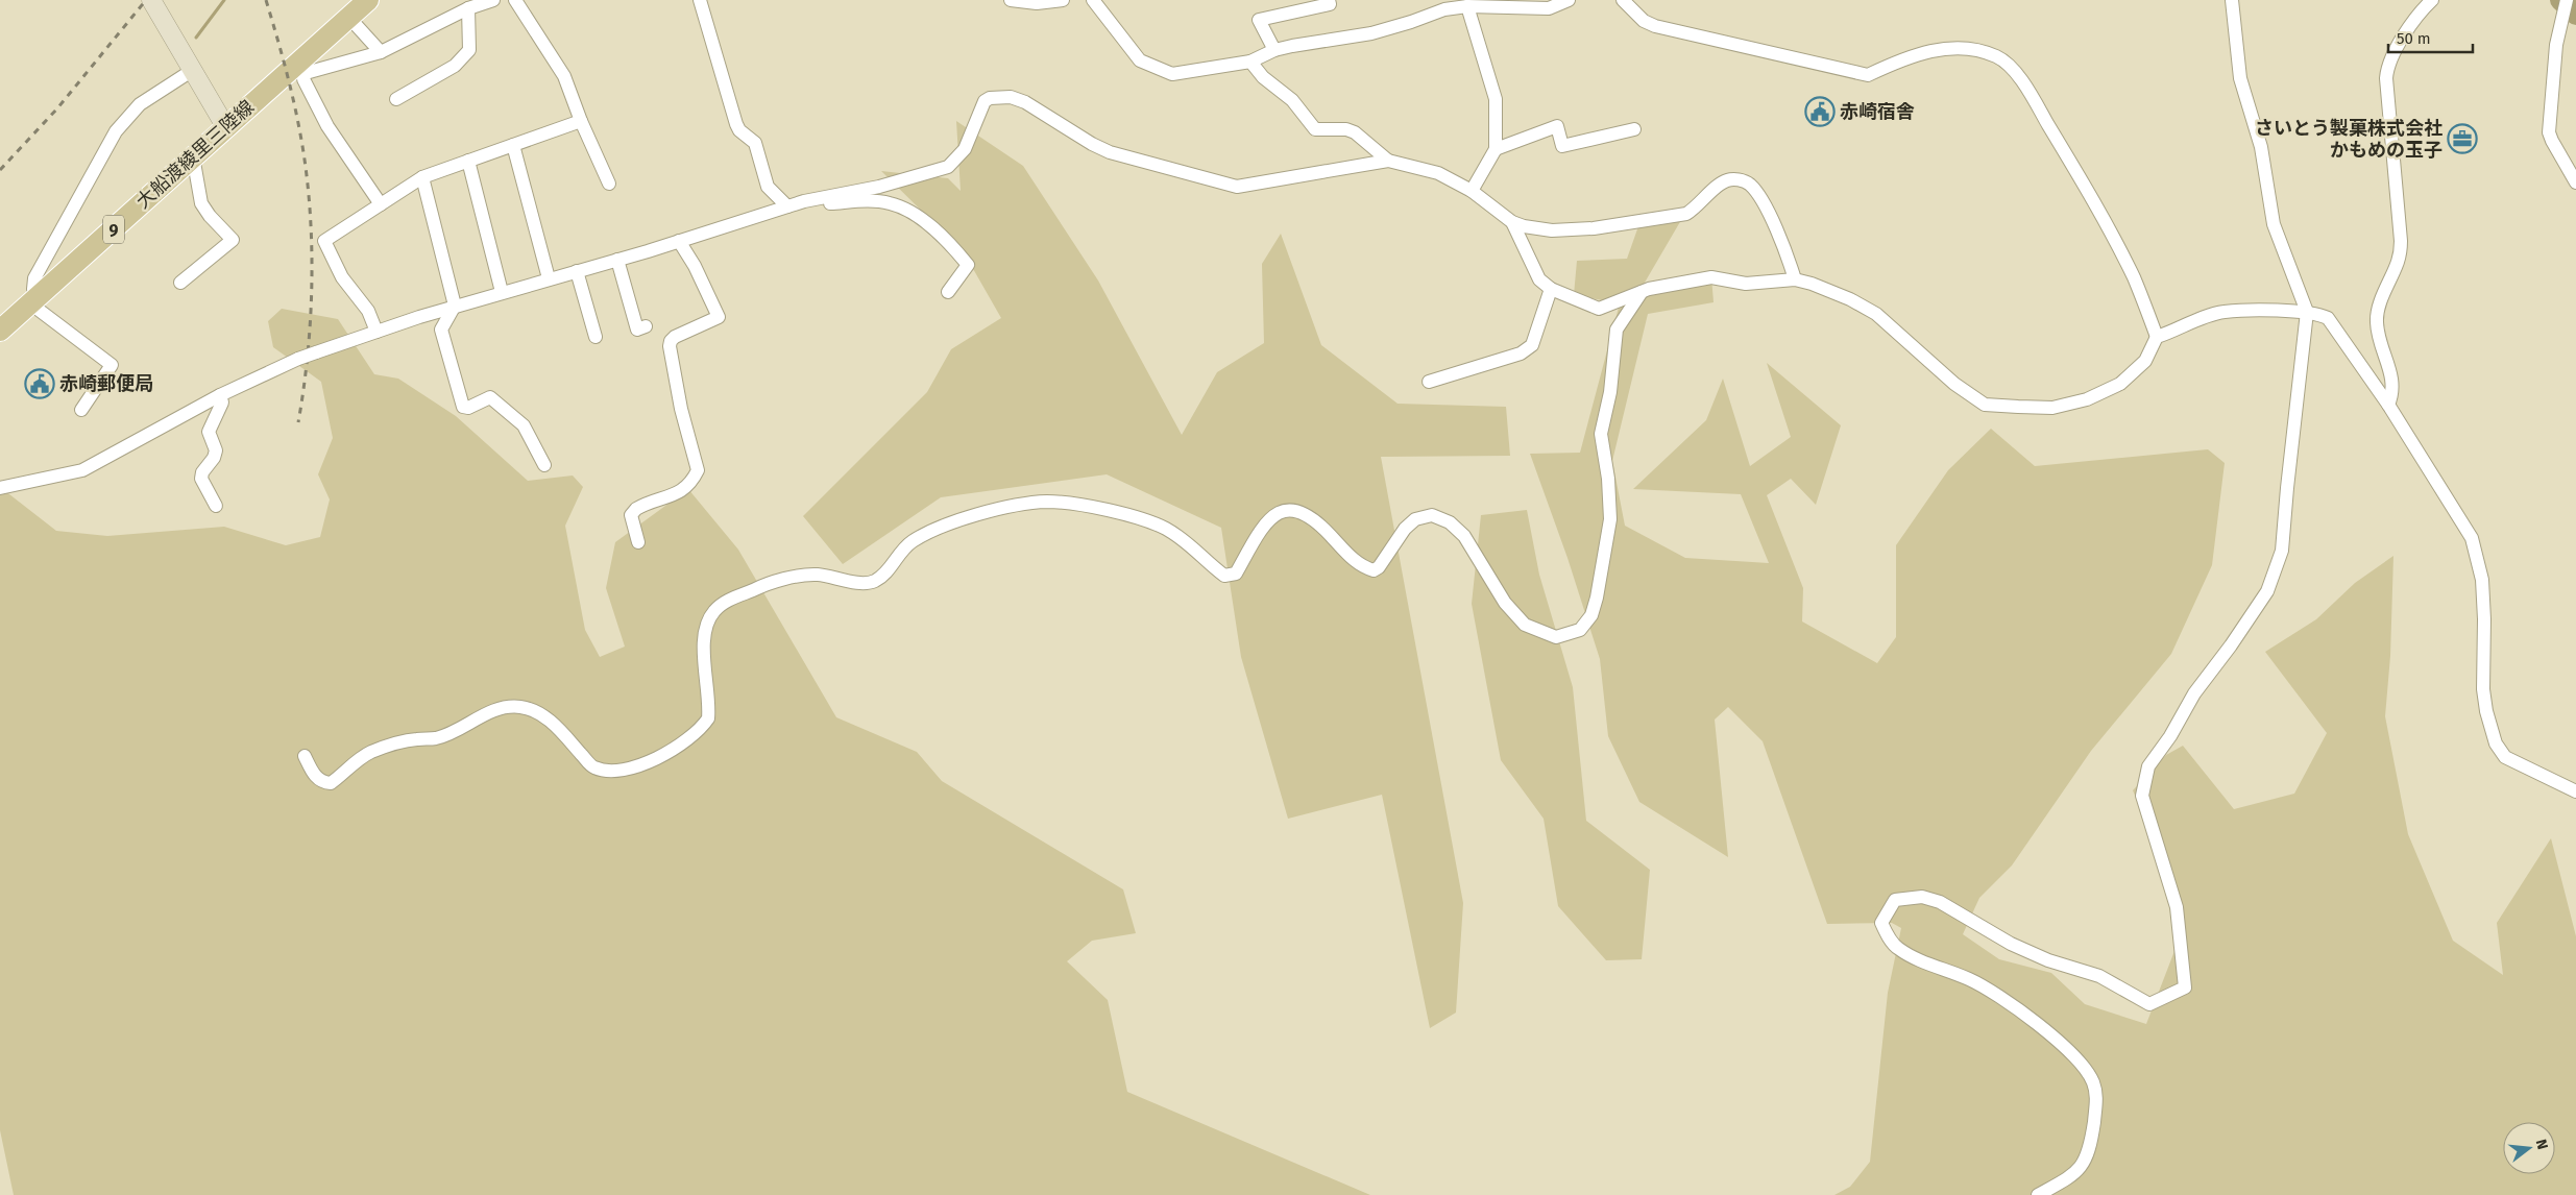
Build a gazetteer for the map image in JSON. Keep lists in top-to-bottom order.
{
  "streets": {
    "main road": ["大船渡綾里三陸線", "9"]
  },
  "places": {
    "public building": ["赤崎宿舎", "赤崎郵便局"],
    "office": ["さいとう製菓株式会社 かもめの玉子"]
  },
  "scale_bar": "50 m",
  "north": "right"
}
